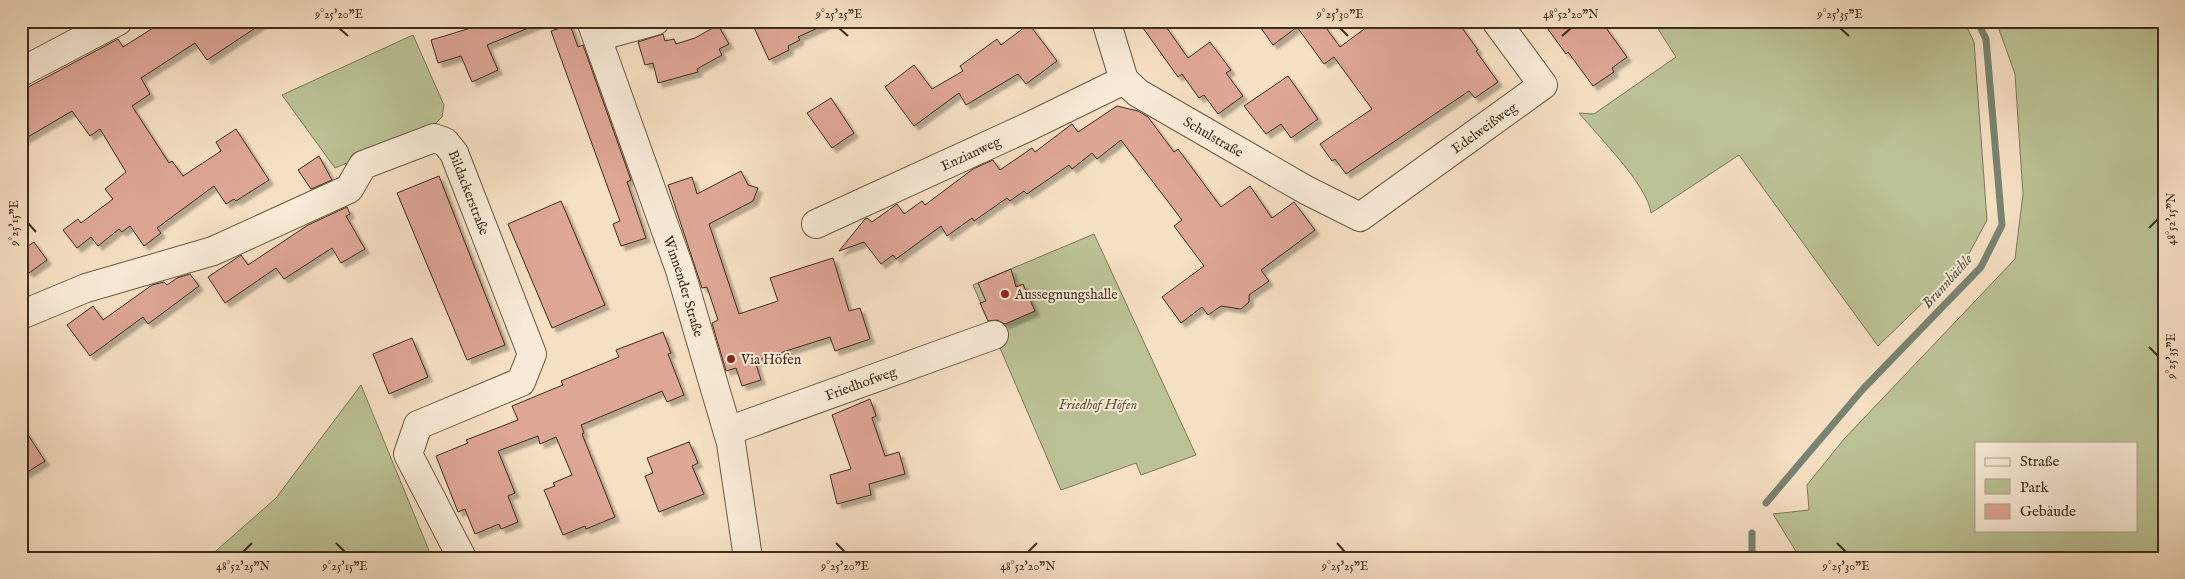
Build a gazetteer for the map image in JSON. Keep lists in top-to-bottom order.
{
  "streets": {
    "street": [
      "Edelweißweg",
      "Schulstraße",
      "Enzianweg",
      "Bildackerstraße",
      "Winnender Straße",
      "Friedhofweg"
    ]
  },
  "crossings": [
    ["Edelweißweg", "Schulstraße"],
    ["Schulstraße", "Enzianweg"],
    ["Winnender Straße", "Friedhofweg"]
  ],
  "water": ["Brunnbächle"],
  "parks": ["Friedhof Höfen"],
  "places": ["Aussegnungshalle", "Via Höfen"],
  "legend": ["Straße", "Park", "Gebäude"],
  "coordinates": [
    "9°25'20\"E",
    "9°25'25\"E",
    "9°25'30\"E",
    "48°52'20\"N",
    "9°25'35\"E",
    "48°52'15\"N",
    "9°25'15\"E",
    "48°52'25\"N"
  ]
}
